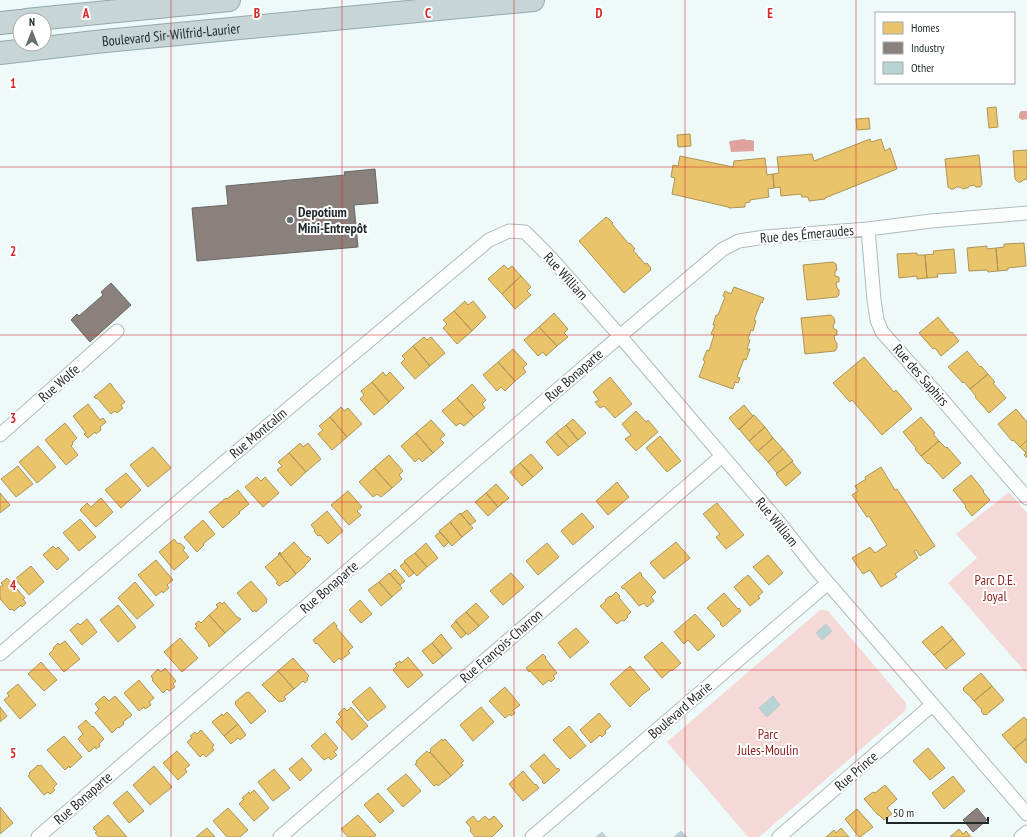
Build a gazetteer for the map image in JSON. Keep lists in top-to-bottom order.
{
  "streets": {
    "highway": ["Boulevard Sir-Wilfrid-Laurier"],
    "street": [
      "Rue des Émeraudes",
      "Rue William",
      "Rue Bonaparte",
      "Rue des Saphirs",
      "Rue Wolfe",
      "Rue Montcalm",
      "Rue François-Charron",
      "Boulevard Marie",
      "Rue Prince"
    ]
  },
  "crossings": [
    ["Rue des Émeraudes", "Rue William"],
    ["Rue des Émeraudes", "Rue Bonaparte"],
    ["Rue des Émeraudes", "Rue des Saphirs"],
    ["Rue William", "Rue Bonaparte"],
    ["Rue William", "Rue Montcalm"],
    ["Rue William", "Rue François-Charron"],
    ["Rue William", "Boulevard Marie"],
    ["Rue William", "Rue Prince"]
  ],
  "parks": ["Parc D.E. Joyal", "Parc Jules-Moulin"],
  "places": ["Depotium Mini-Entrepôt"],
  "legend": ["Homes", "Industry", "Other"],
  "scale_bar": "50 m",
  "north": "top",
  "grid": {
    "columns": [
      "A",
      "B",
      "C",
      "D",
      "E"
    ],
    "rows": [
      "1",
      "2",
      "3",
      "4",
      "5"
    ]
  }
}
